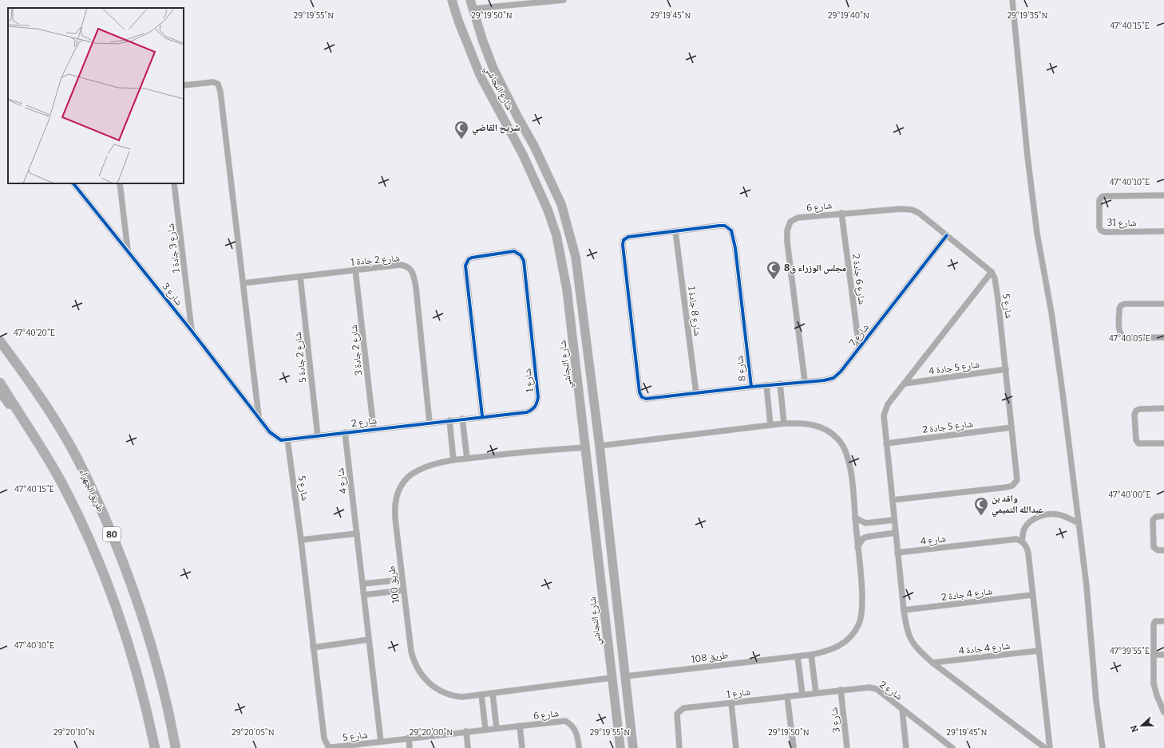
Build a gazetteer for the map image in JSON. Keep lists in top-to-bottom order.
{
  "streets": {
    "highway": ["طريق الجهراء", "80"],
    "main road": ["شارع النجاشي"],
    "street": [
      "شارع 6",
      "شارع 31",
      "شارع 3 جادة 1",
      "شارع 2 جادة 1",
      "شارع 6 جادة 2",
      "شارع 3",
      "شارع 5",
      "شارع 8 جادة 1",
      "شارع 7",
      "شارع 2 جادة 3",
      "شارع 2 جادة 5",
      "شارع 5 جادة 4",
      "شارع 8",
      "شارع 1",
      "شارع 2",
      "شارع 5 جادة 2",
      "شارع 4",
      "طريق 100",
      "شارع 4 جادة 2",
      "شارع 4 جادة 4",
      "طريق 108"
    ]
  },
  "crossings": [
    ["شارع النجاشي", "طريق 100"],
    ["شارع النجاشي", "طريق 108"],
    ["شارع 6", "شارع 6 جادة 2"],
    ["شارع 6", "شارع 5"],
    ["شارع 6", "شارع 7"],
    ["شارع 3 جادة 1", "شارع 3"],
    ["شارع 2 جادة 1", "شارع 2 جادة 3"],
    ["شارع 2 جادة 1", "شارع 2 جادة 5"],
    ["شارع 2 جادة 1", "شارع 2"],
    ["شارع 6 جادة 2", "شارع 7"],
    ["شارع 3", "شارع 2"],
    ["شارع 5", "شارع 5 جادة 4"],
    ["شارع 5", "شارع 2"],
    ["شارع 5", "شارع 5 جادة 2"],
    ["شارع 5", "شارع 4"],
    ["شارع 8 جادة 1", "شارع 8"],
    ["شارع 7", "شارع 8"],
    ["شارع 2 جادة 3", "شارع 2"],
    ["شارع 2 جادة 5", "شارع 2"],
    ["شارع 1", "شارع 2"],
    ["شارع 2", "شارع 4"]
  ],
  "places": {
    "mosque": ["شريح القاضي", "مجلس الوزراء ق8", "واقد بن عبدالله التميمي"]
  },
  "north": "left",
  "coordinates": [
    "29°19'55\"N",
    "29°19'50\"N",
    "29°19'45\"N",
    "29°19'40\"N",
    "29°19'35\"N",
    "47°40'15\"E",
    "47°40'10\"E",
    "47°40'20\"E",
    "47°40'05\"E",
    "47°40'00\"E",
    "47°39'55\"E",
    "29°20'10\"N",
    "29°20'05\"N",
    "29°20'00\"N"
  ]
}
